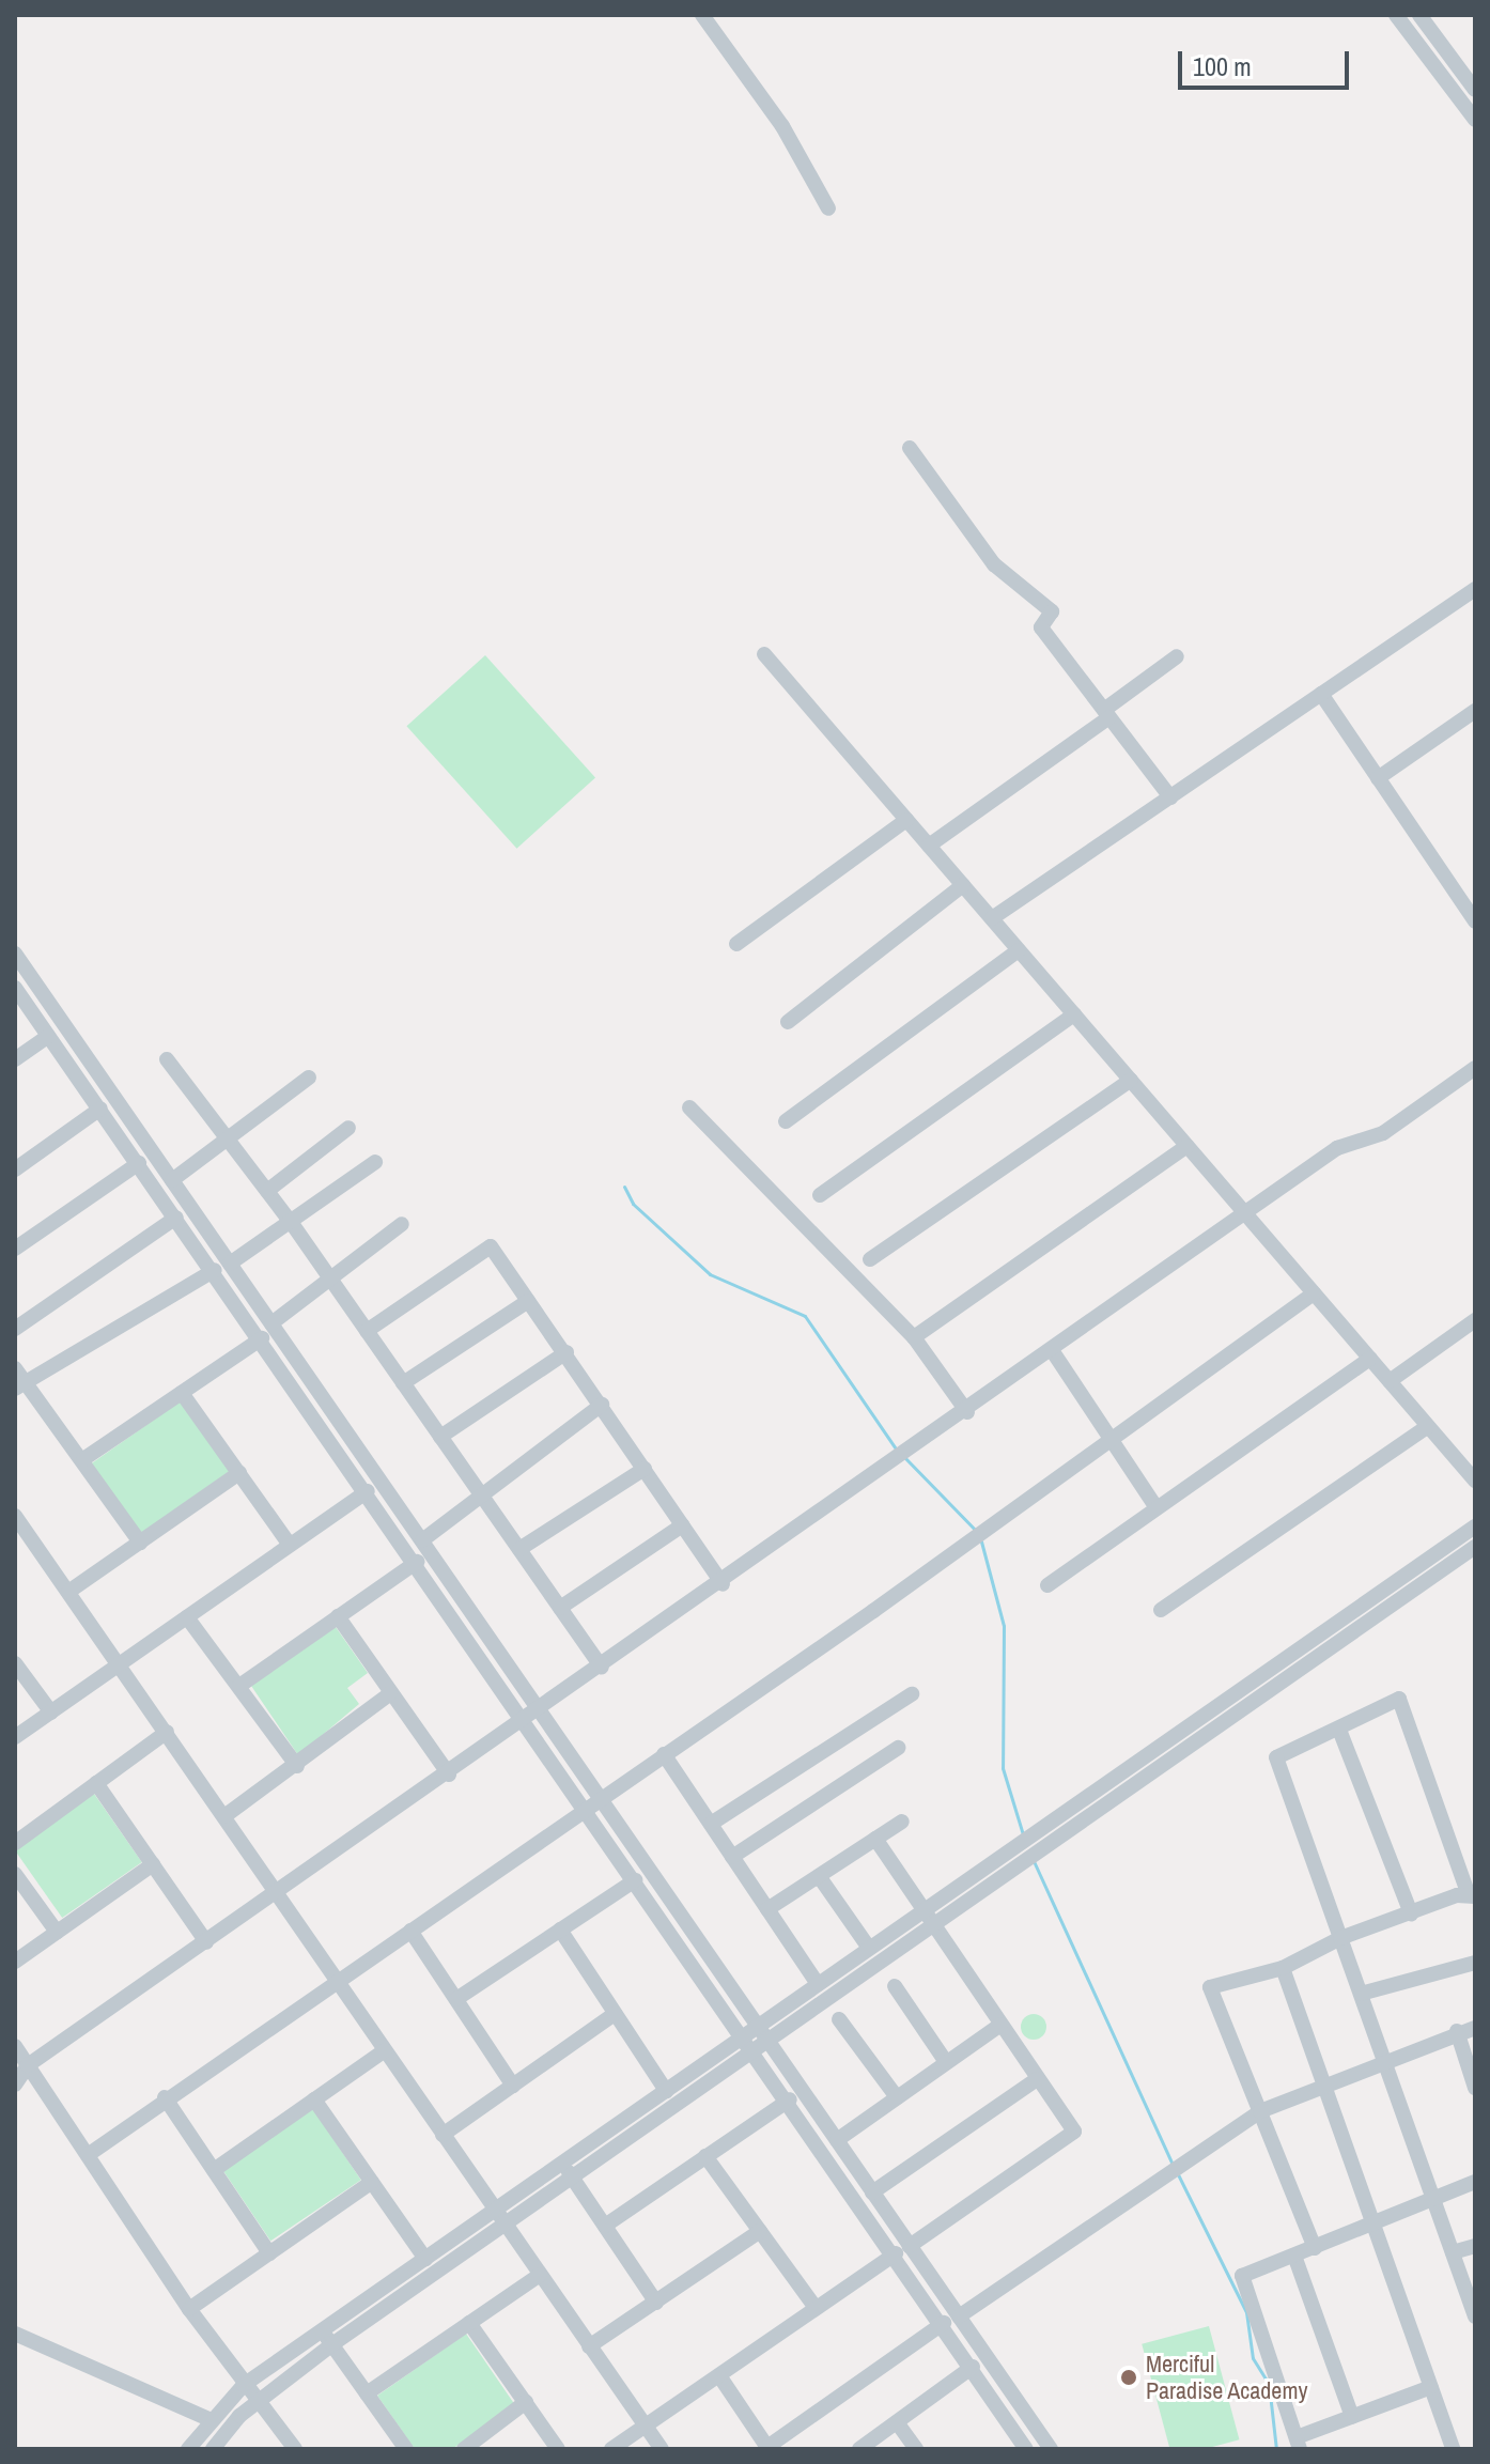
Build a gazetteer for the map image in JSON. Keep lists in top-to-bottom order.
{
  "places": ["Merciful Paradise Academy"],
  "scale_bar": "100 m"
}
